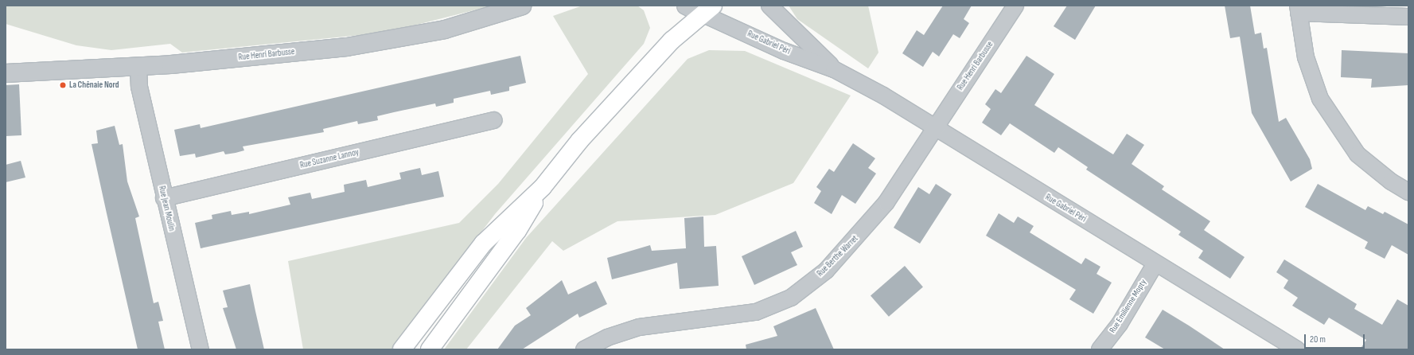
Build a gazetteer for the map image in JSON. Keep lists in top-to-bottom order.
{
  "streets": {
    "street": [
      "Rue Gabriel Péri",
      "Rue Henri Barbusse",
      "Rue Suzanne Lannoy",
      "Rue Jean Moulin",
      "Rue Berthe Warret",
      "Rue Emilienne Mopty"
    ]
  },
  "crossings": [
    ["Rue Gabriel Péri", "Rue Henri Barbusse"],
    ["Rue Gabriel Péri", "Rue Berthe Warret"],
    ["Rue Gabriel Péri", "Rue Emilienne Mopty"],
    ["Rue Henri Barbusse", "Rue Jean Moulin"],
    ["Rue Henri Barbusse", "Rue Berthe Warret"],
    ["Rue Suzanne Lannoy", "Rue Jean Moulin"]
  ],
  "places": ["La Chênaie Nord"],
  "scale_bar": "20 m"
}
